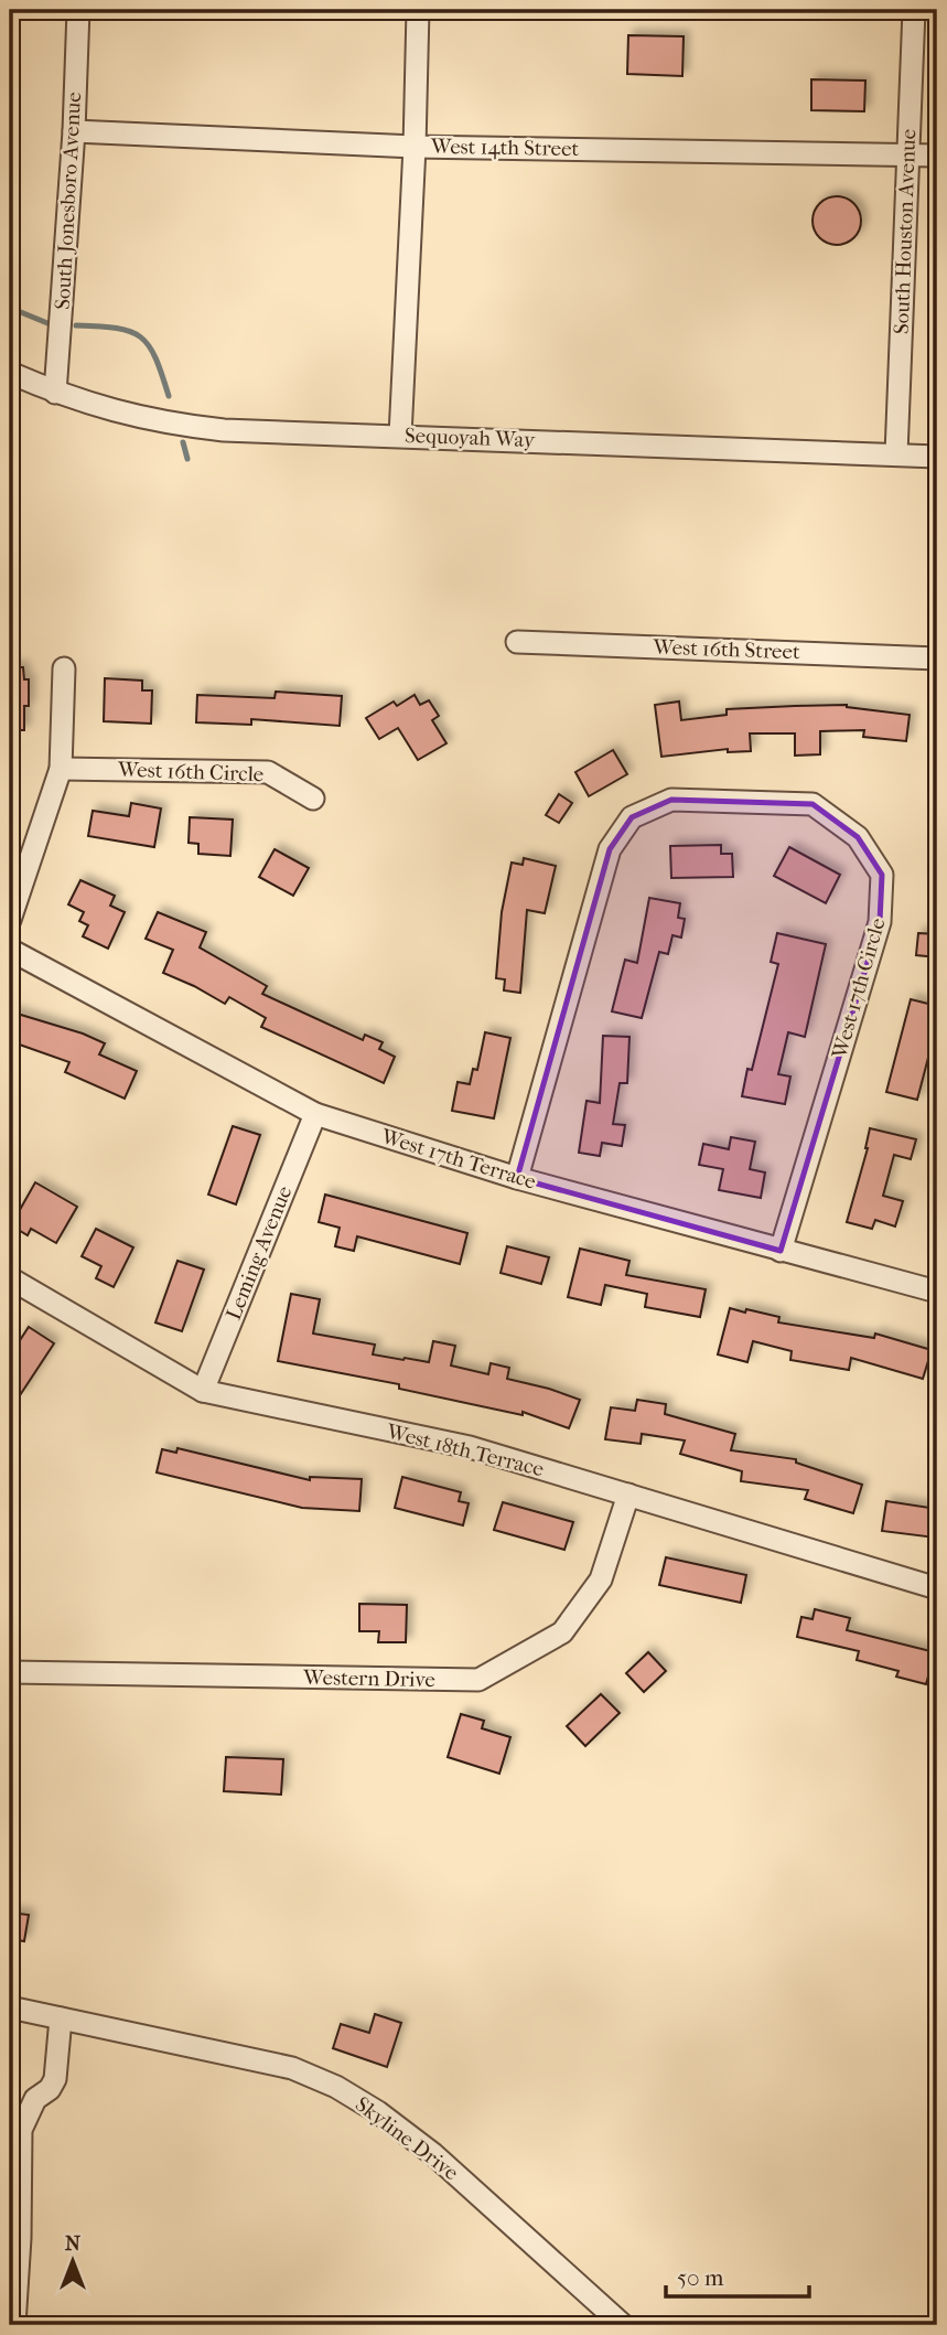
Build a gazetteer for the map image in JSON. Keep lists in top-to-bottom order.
{
  "streets": {
    "street": [
      "West 14th Street",
      "South Jonesboro Avenue",
      "South Houston Avenue",
      "Sequoyah Way",
      "West 16th Street",
      "West 16th Circle",
      "West 17th Circle",
      "West 17th Terrace",
      "Leming Avenue",
      "West 18th Terrace",
      "Western Drive",
      "Skyline Drive"
    ]
  },
  "crossings": [
    ["West 14th Street", "South Jonesboro Avenue"],
    ["West 14th Street", "South Houston Avenue"],
    ["South Jonesboro Avenue", "Sequoyah Way"],
    ["South Houston Avenue", "Sequoyah Way"],
    ["West 17th Circle", "West 17th Terrace"],
    ["West 17th Terrace", "Leming Avenue"],
    ["Leming Avenue", "West 18th Terrace"],
    ["West 18th Terrace", "Western Drive"]
  ],
  "scale_bar": "50 m",
  "north": "top"
}
